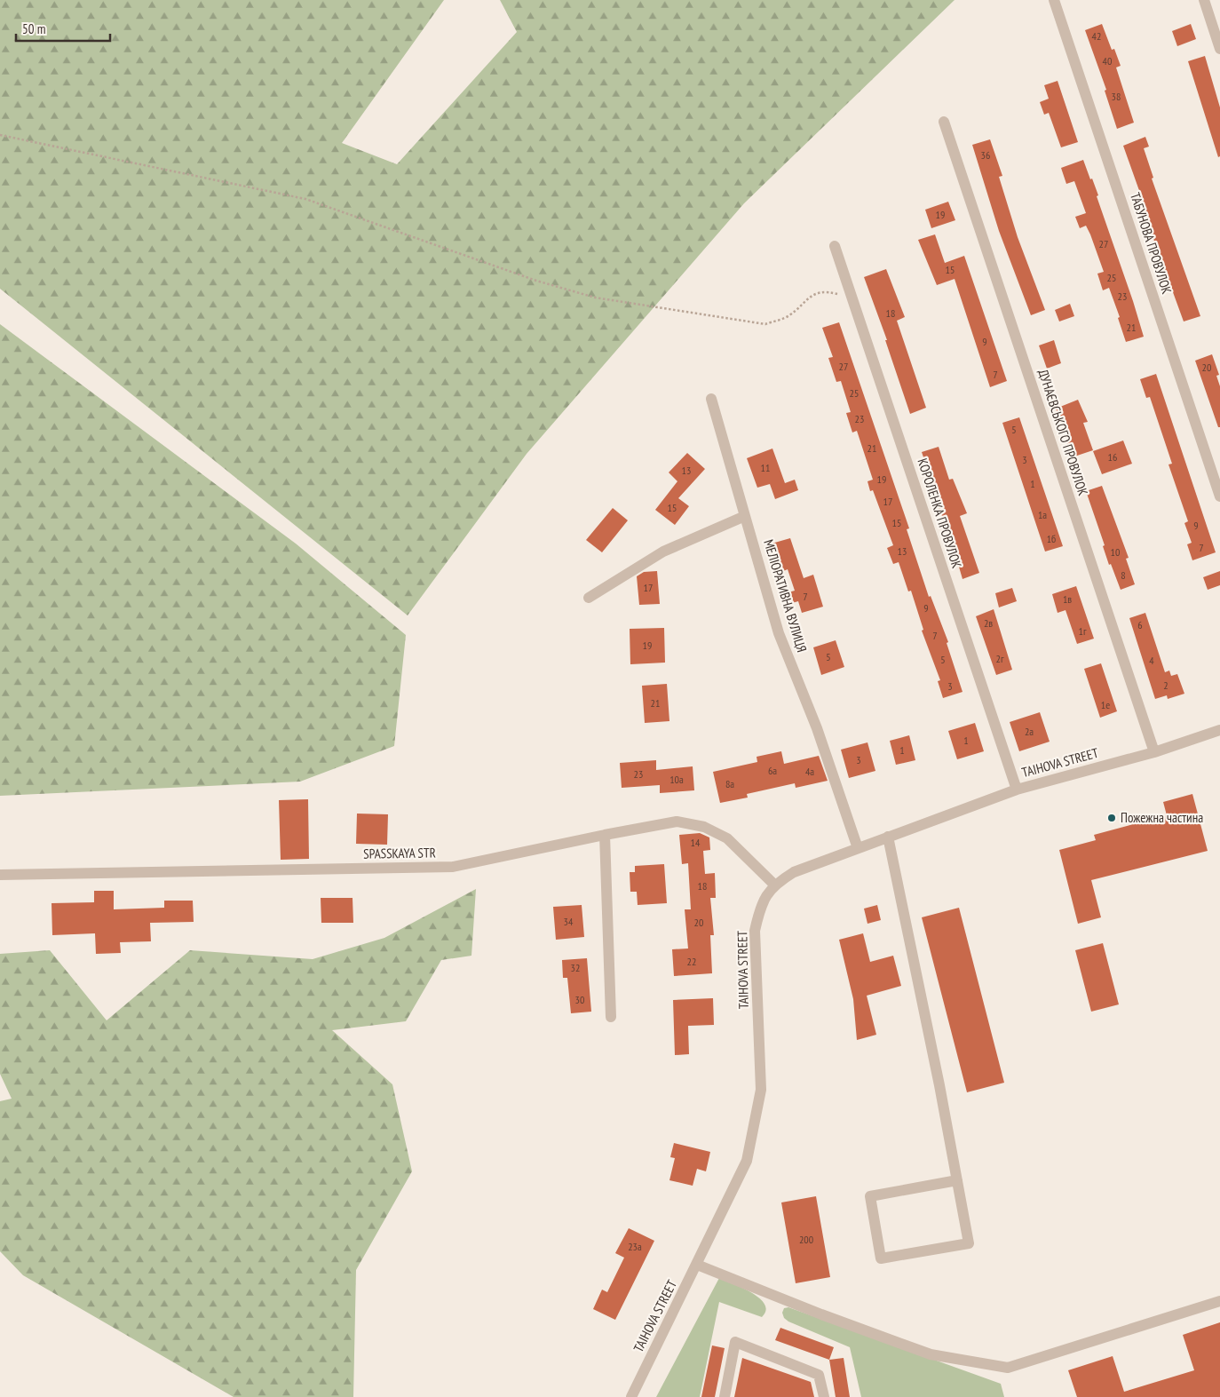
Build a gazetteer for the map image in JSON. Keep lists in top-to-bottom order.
{
  "streets": {
    "street": [
      "ТАБУНОВА ПРОВУЛОК",
      "ДУНАЄВСЬКОГО ПРОВУЛОК",
      "КОРОЛЕНКА ПРОВУЛОК",
      "МЕЛІОРАТИВНА ВУЛИЦЯ",
      "TAIHOVA STREET",
      "SPASSKAYA STR"
    ]
  },
  "crossings": [
    ["ДУНАЄВСЬКОГО ПРОВУЛОК", "TAIHOVA STREET"],
    ["КОРОЛЕНКА ПРОВУЛОК", "TAIHOVA STREET"],
    ["МЕЛІОРАТИВНА ВУЛИЦЯ", "TAIHOVA STREET"],
    ["TAIHOVA STREET", "SPASSKAYA STR"]
  ],
  "places": ["Пожежна частина"],
  "house_numbers": [
    "42",
    "40",
    "38",
    "36",
    "19",
    "27",
    "15",
    "25",
    "23",
    "18",
    "21",
    "9",
    "27",
    "20",
    "7",
    "25",
    "23",
    "5",
    "21",
    "16",
    "3",
    "11",
    "13",
    "19",
    "1",
    "17",
    "15",
    "1а",
    "15",
    "9",
    "1б",
    "7",
    "13",
    "10",
    "8",
    "17",
    "7",
    "1в",
    "9",
    "2в",
    "6",
    "1г",
    "7",
    "19",
    "5",
    "2г",
    "5",
    "4",
    "2",
    "3",
    "21",
    "1е",
    "2а",
    "1",
    "1",
    "3",
    "6а",
    "4а",
    "23",
    "10а",
    "8а",
    "14",
    "18",
    "34",
    "20",
    "22",
    "32",
    "30",
    "200",
    "23а"
  ],
  "scale_bar": "50 m"
}
